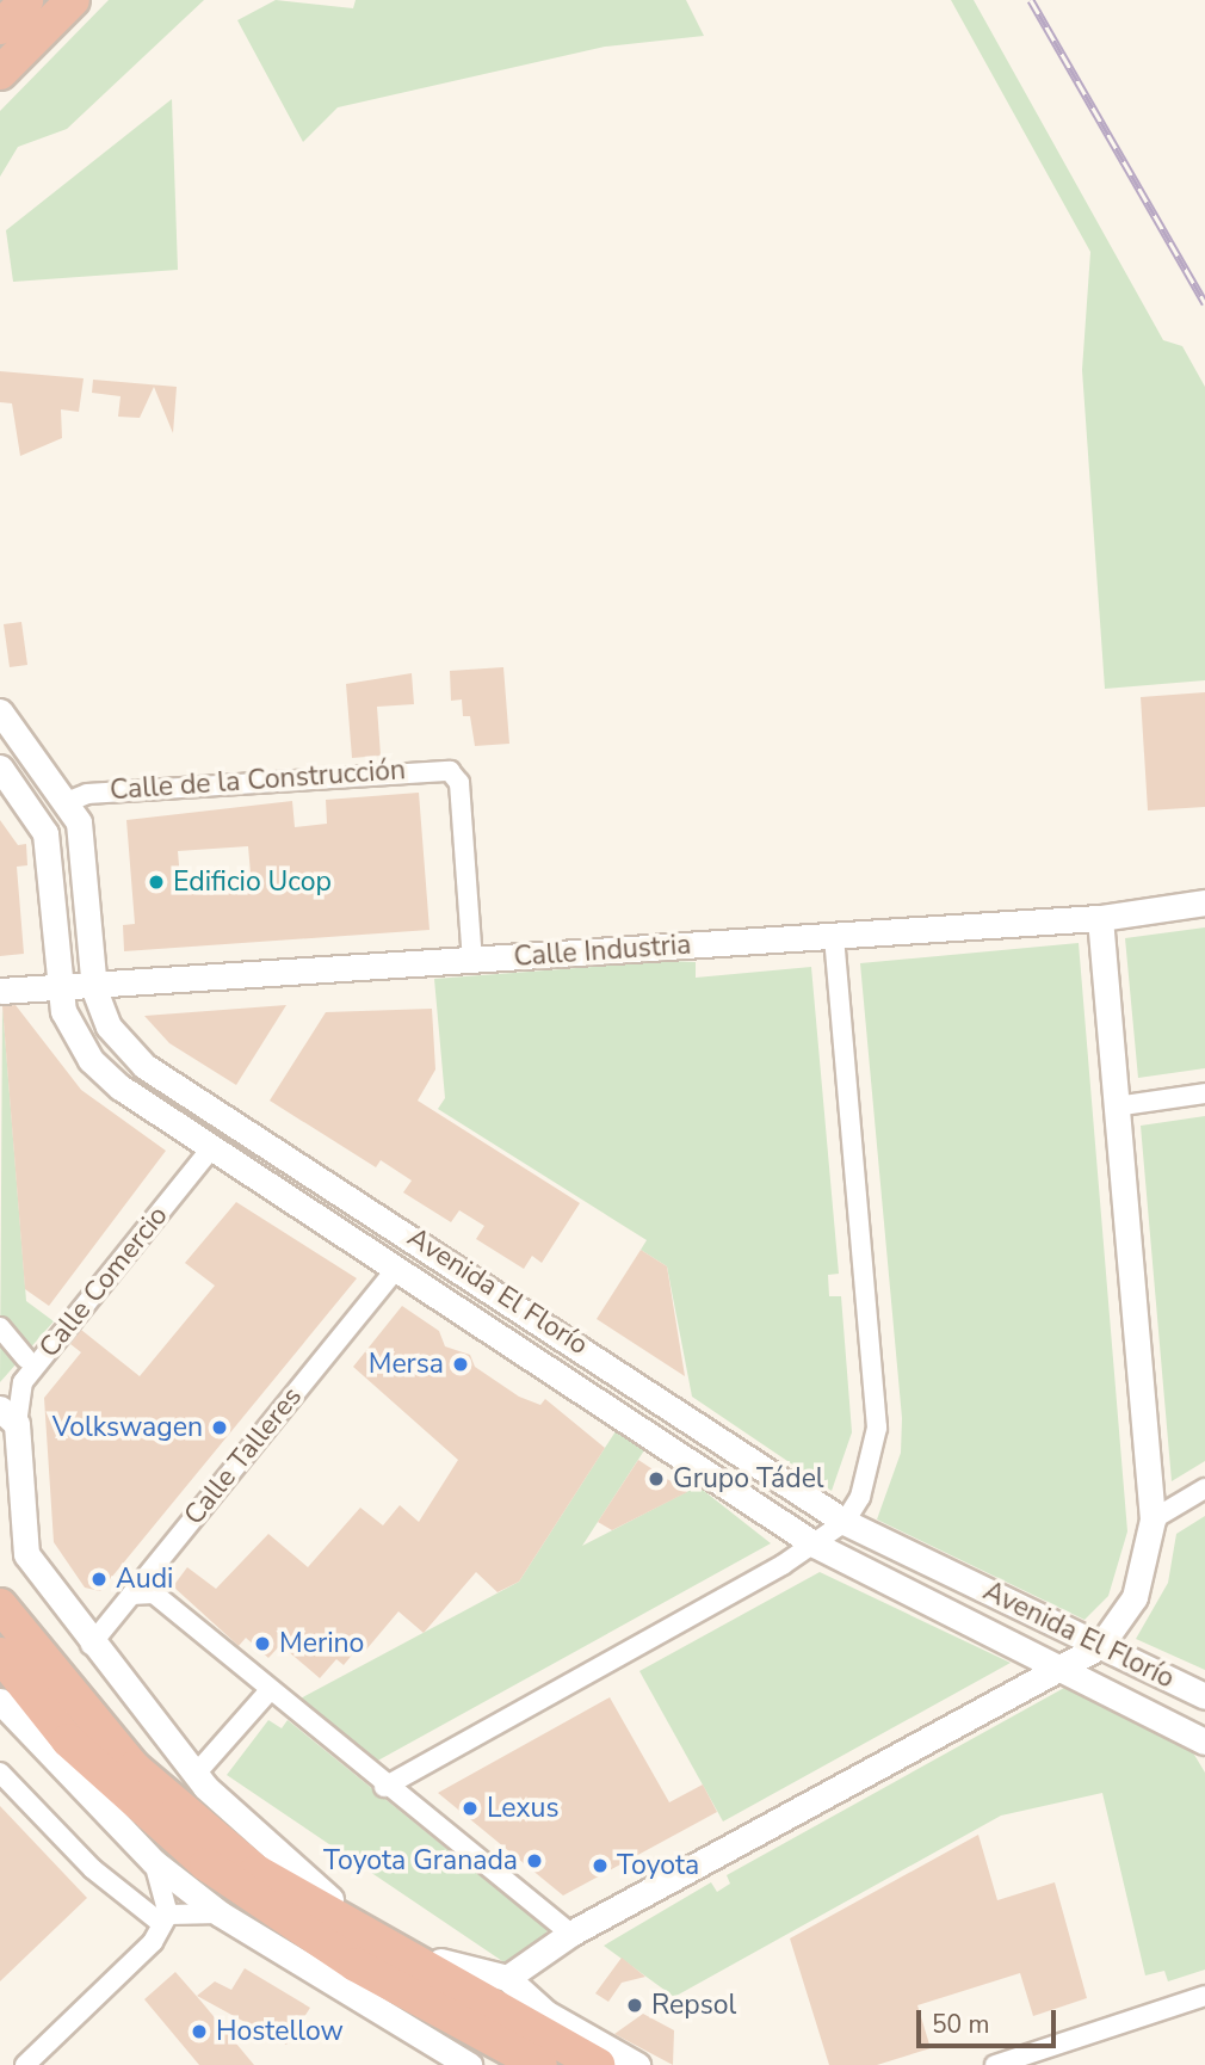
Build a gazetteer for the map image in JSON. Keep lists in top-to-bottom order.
{
  "streets": {
    "main road": ["Calle Industria", "Avenida El Florío"],
    "street": ["Calle de la Construcción", "Calle Comercio", "Calle Talleres"]
  },
  "crossings": [
    ["Calle de la Construcción", "Calle Industria"],
    ["Calle de la Construcción", "Avenida El Florío"],
    ["Calle Industria", "Avenida El Florío"],
    ["Calle Comercio", "Avenida El Florío"],
    ["Avenida El Florío", "Calle Talleres"]
  ],
  "places": [
    "Edificio Ucop",
    "Mersa",
    "Volkswagen",
    "Grupo Tádel",
    "Audi",
    "Merino",
    "Lexus",
    "Toyota Granada",
    "Toyota",
    "Repsol",
    "Hostellow"
  ],
  "scale_bar": "50 m"
}
